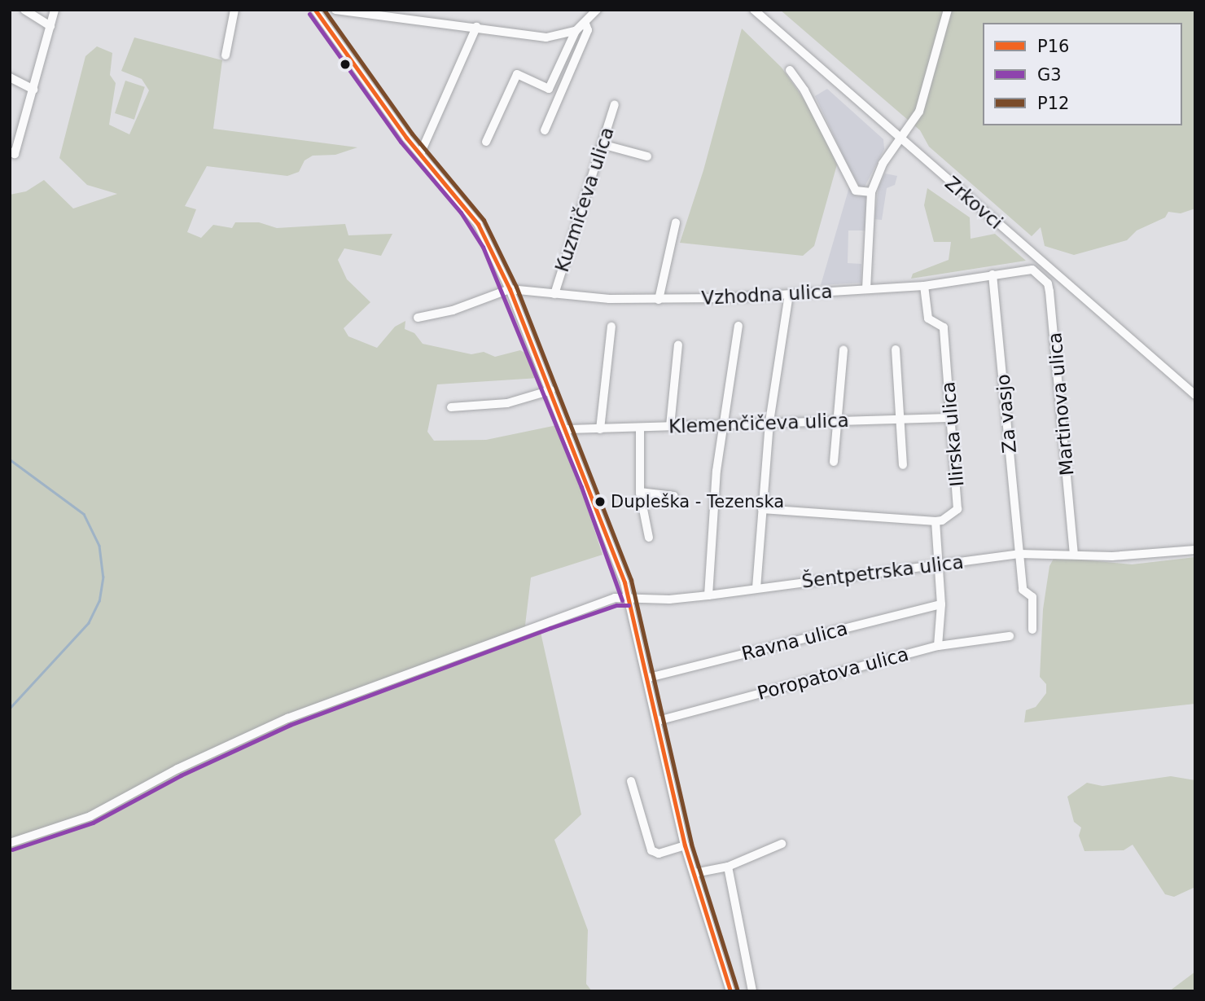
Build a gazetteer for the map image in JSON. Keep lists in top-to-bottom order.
{
  "streets": {
    "street": [
      "Kuzmičeva ulica",
      "Zrkovci",
      "Vzhodna ulica",
      "Martinova ulica",
      "Za vasjo",
      "Klemenčičeva ulica",
      "Ilirska ulica",
      "Šentpetrska ulica",
      "Ravna ulica",
      "Poropatova ulica"
    ]
  },
  "crossings": [
    ["Kuzmičeva ulica", "Vzhodna ulica"],
    ["Vzhodna ulica", "Martinova ulica"],
    ["Vzhodna ulica", "Za vasjo"],
    ["Vzhodna ulica", "Ilirska ulica"],
    ["Martinova ulica", "Šentpetrska ulica"],
    ["Za vasjo", "Šentpetrska ulica"],
    ["Klemenčičeva ulica", "Ilirska ulica"]
  ],
  "places": ["Dupleška - Tezenska"],
  "lines": ["transit line P16", "transit line P12", "transit line G3"],
  "legend": ["P16", "G3", "P12"]
}
